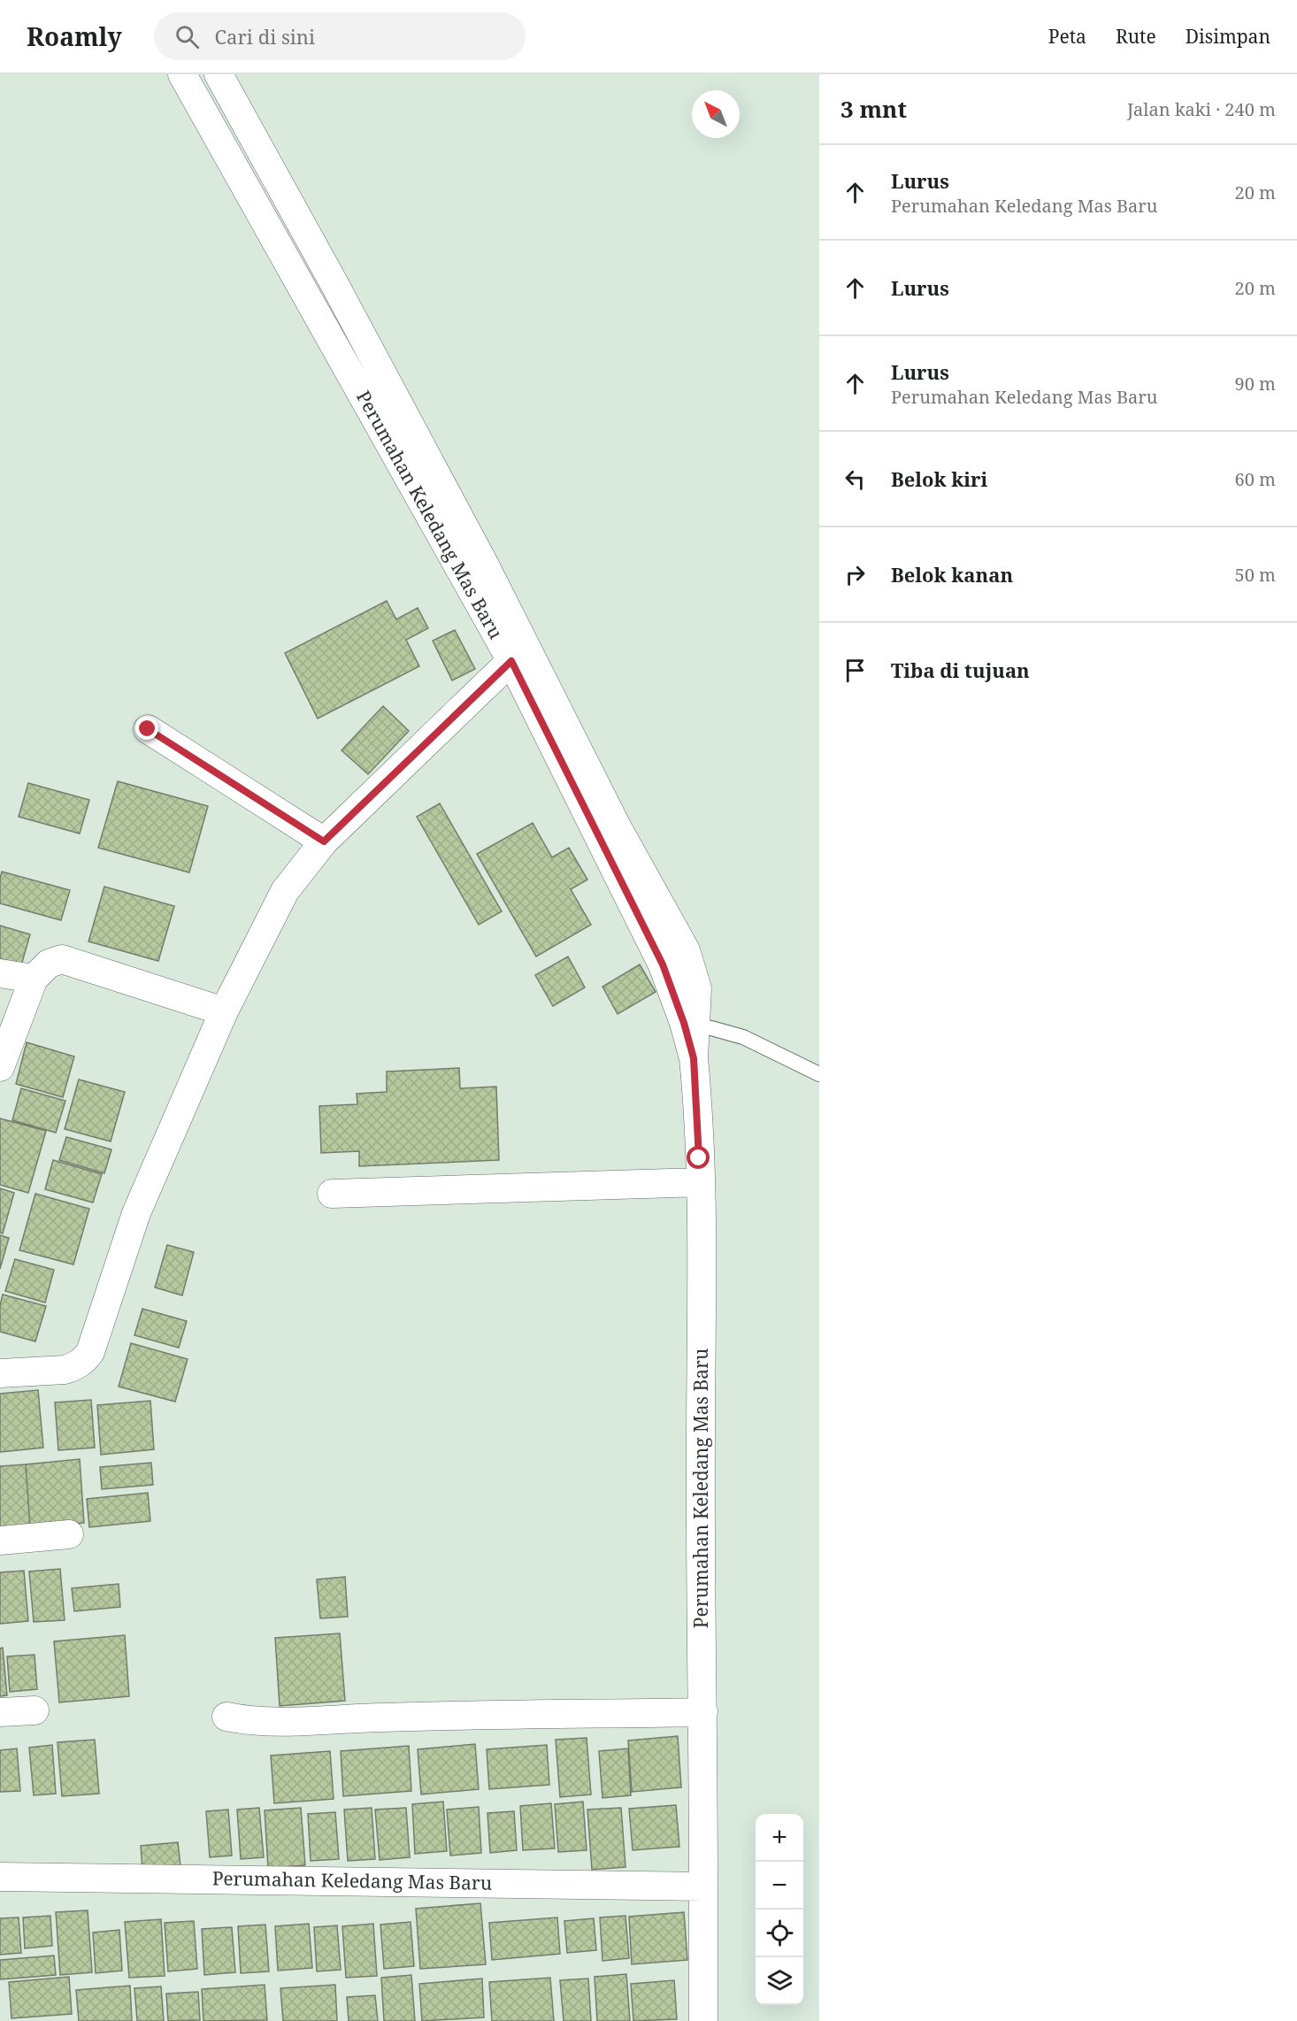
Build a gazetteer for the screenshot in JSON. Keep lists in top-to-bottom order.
{
  "streets": {
    "street": ["Perumahan Keledang Mas Baru"]
  },
  "north": "top left",
  "page": {
    "header": "Roamly",
    "search": "Cari di sini",
    "nav": ["Peta", "Rute", "Disimpan"],
    "heading": ["3 mnt", "Jalan kaki · 240 m"],
    "list": [
      ["Lurus", "Perumahan Keledang Mas Baru", "20 m"],
      ["Lurus", "20 m"],
      ["Lurus", "Perumahan Keledang Mas Baru", "90 m"],
      ["Belok kiri", "60 m"],
      ["Belok kanan", "50 m"],
      "Tiba di tujuan"
    ],
    "map_buttons": ["+", "−"]
  }
}
